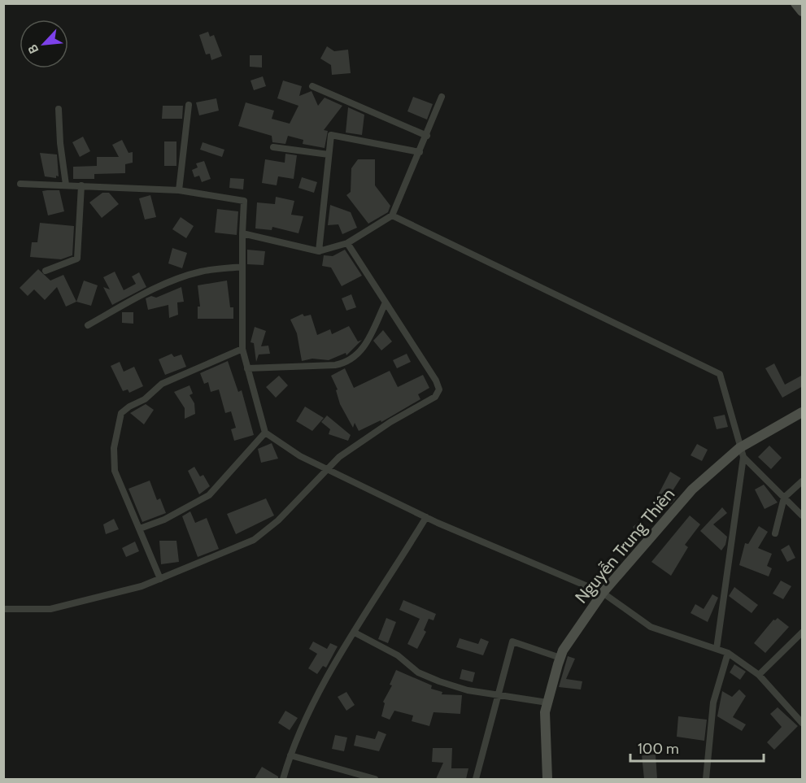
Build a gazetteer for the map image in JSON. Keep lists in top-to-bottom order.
{
  "streets": {
    "street": ["Nguyễn Trung Thiên"]
  },
  "scale_bar": "100 m",
  "north": "bottom left"
}
